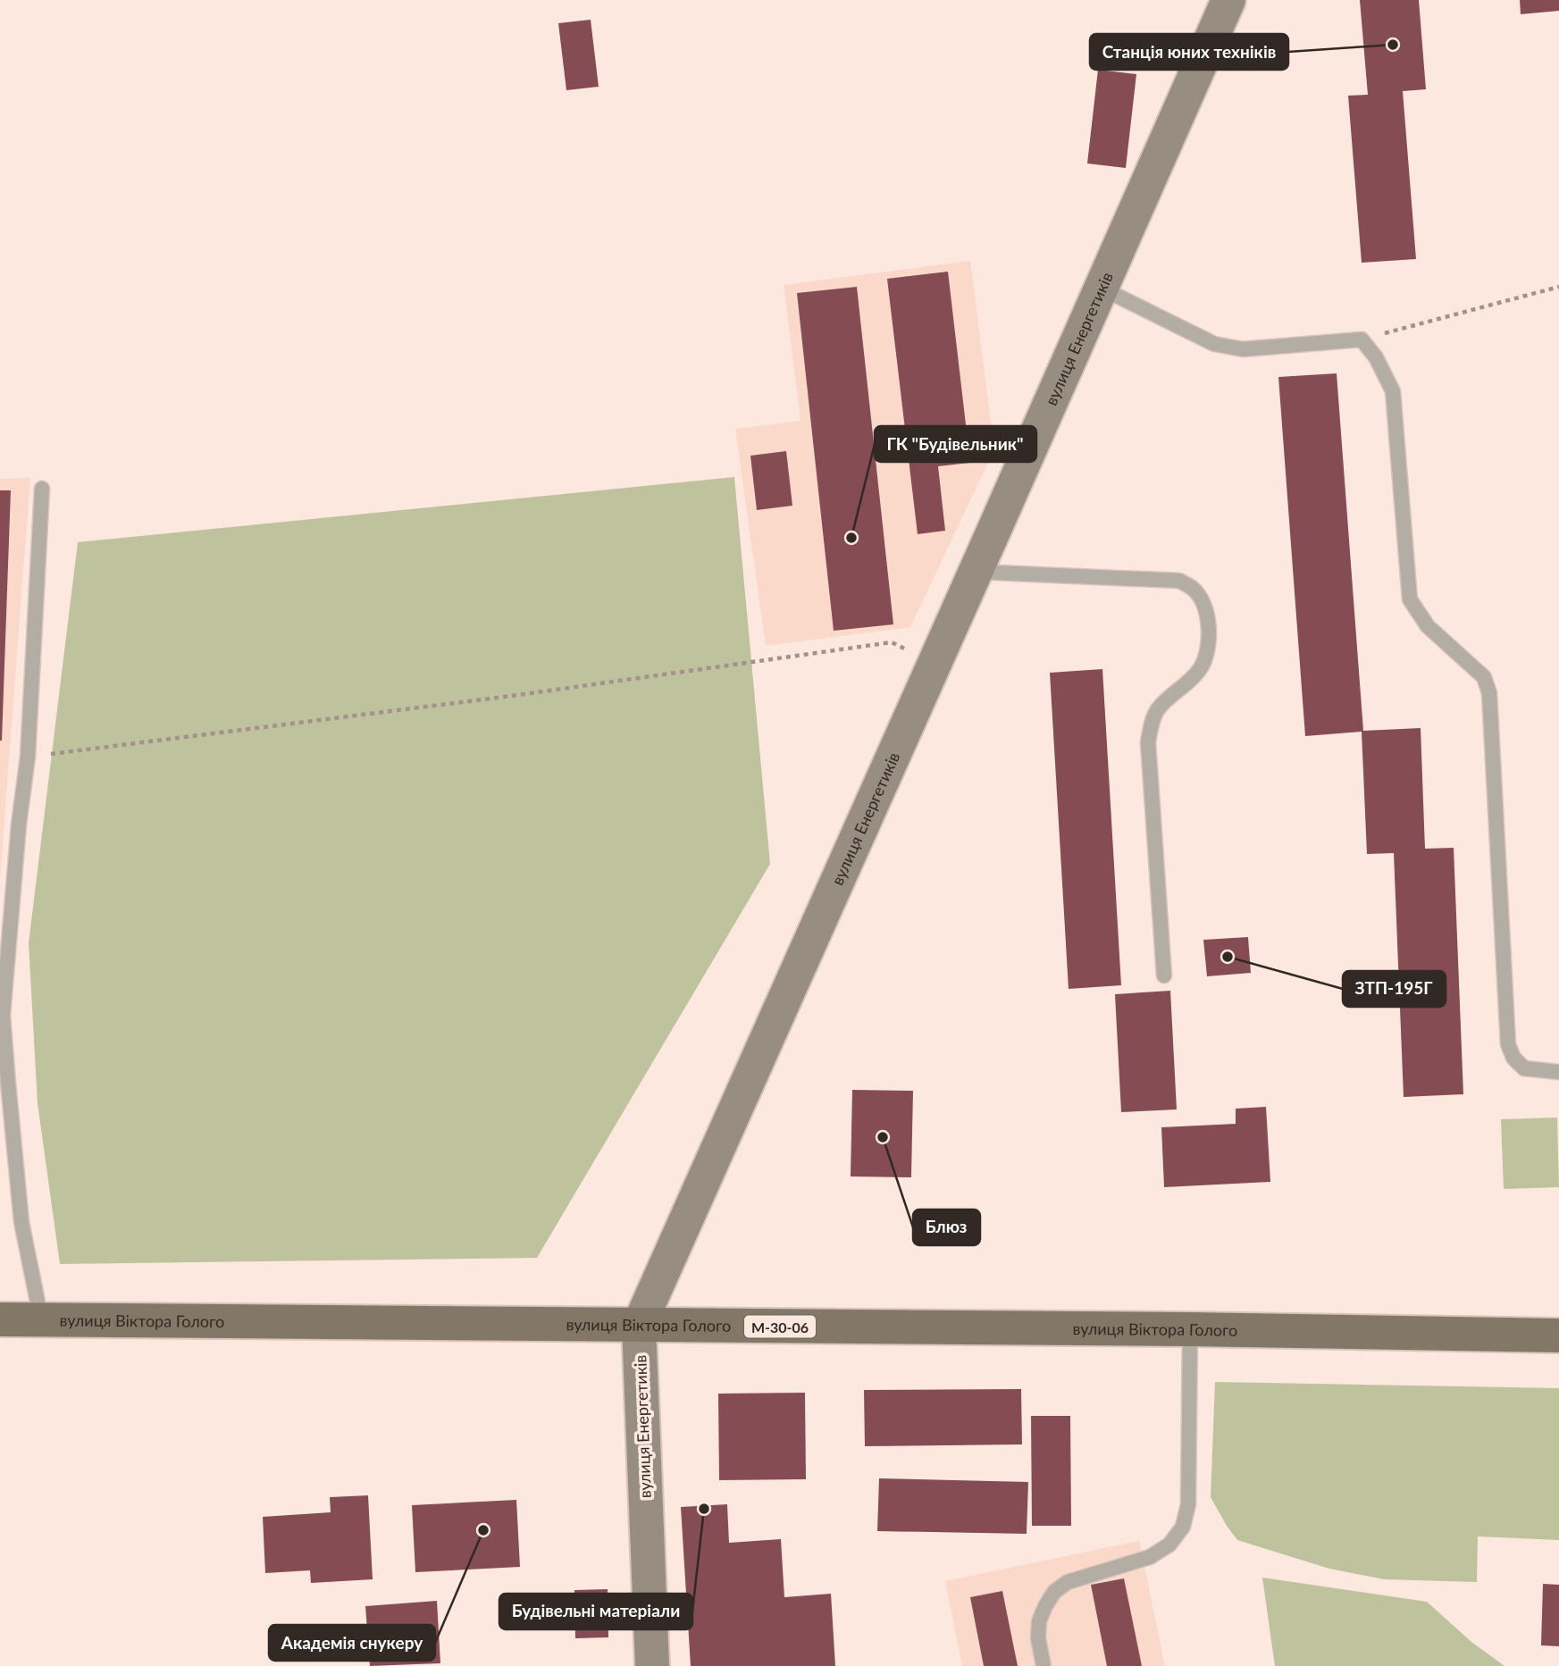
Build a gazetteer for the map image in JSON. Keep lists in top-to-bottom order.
{
  "streets": {
    "main road": ["вулиця Віктора Голого", "М-30-06"],
    "street": ["вулиця Енергетиків"]
  },
  "crossings": [
    ["вулиця Енергетиків", "вулиця Віктора Голого"]
  ],
  "places": [
    "Станція юних техніків",
    "ГК \"Будівельник\"",
    "ЗТП-195Г",
    "Блюз",
    "Будівельні матеріали",
    "Академія снукеру"
  ]
}
